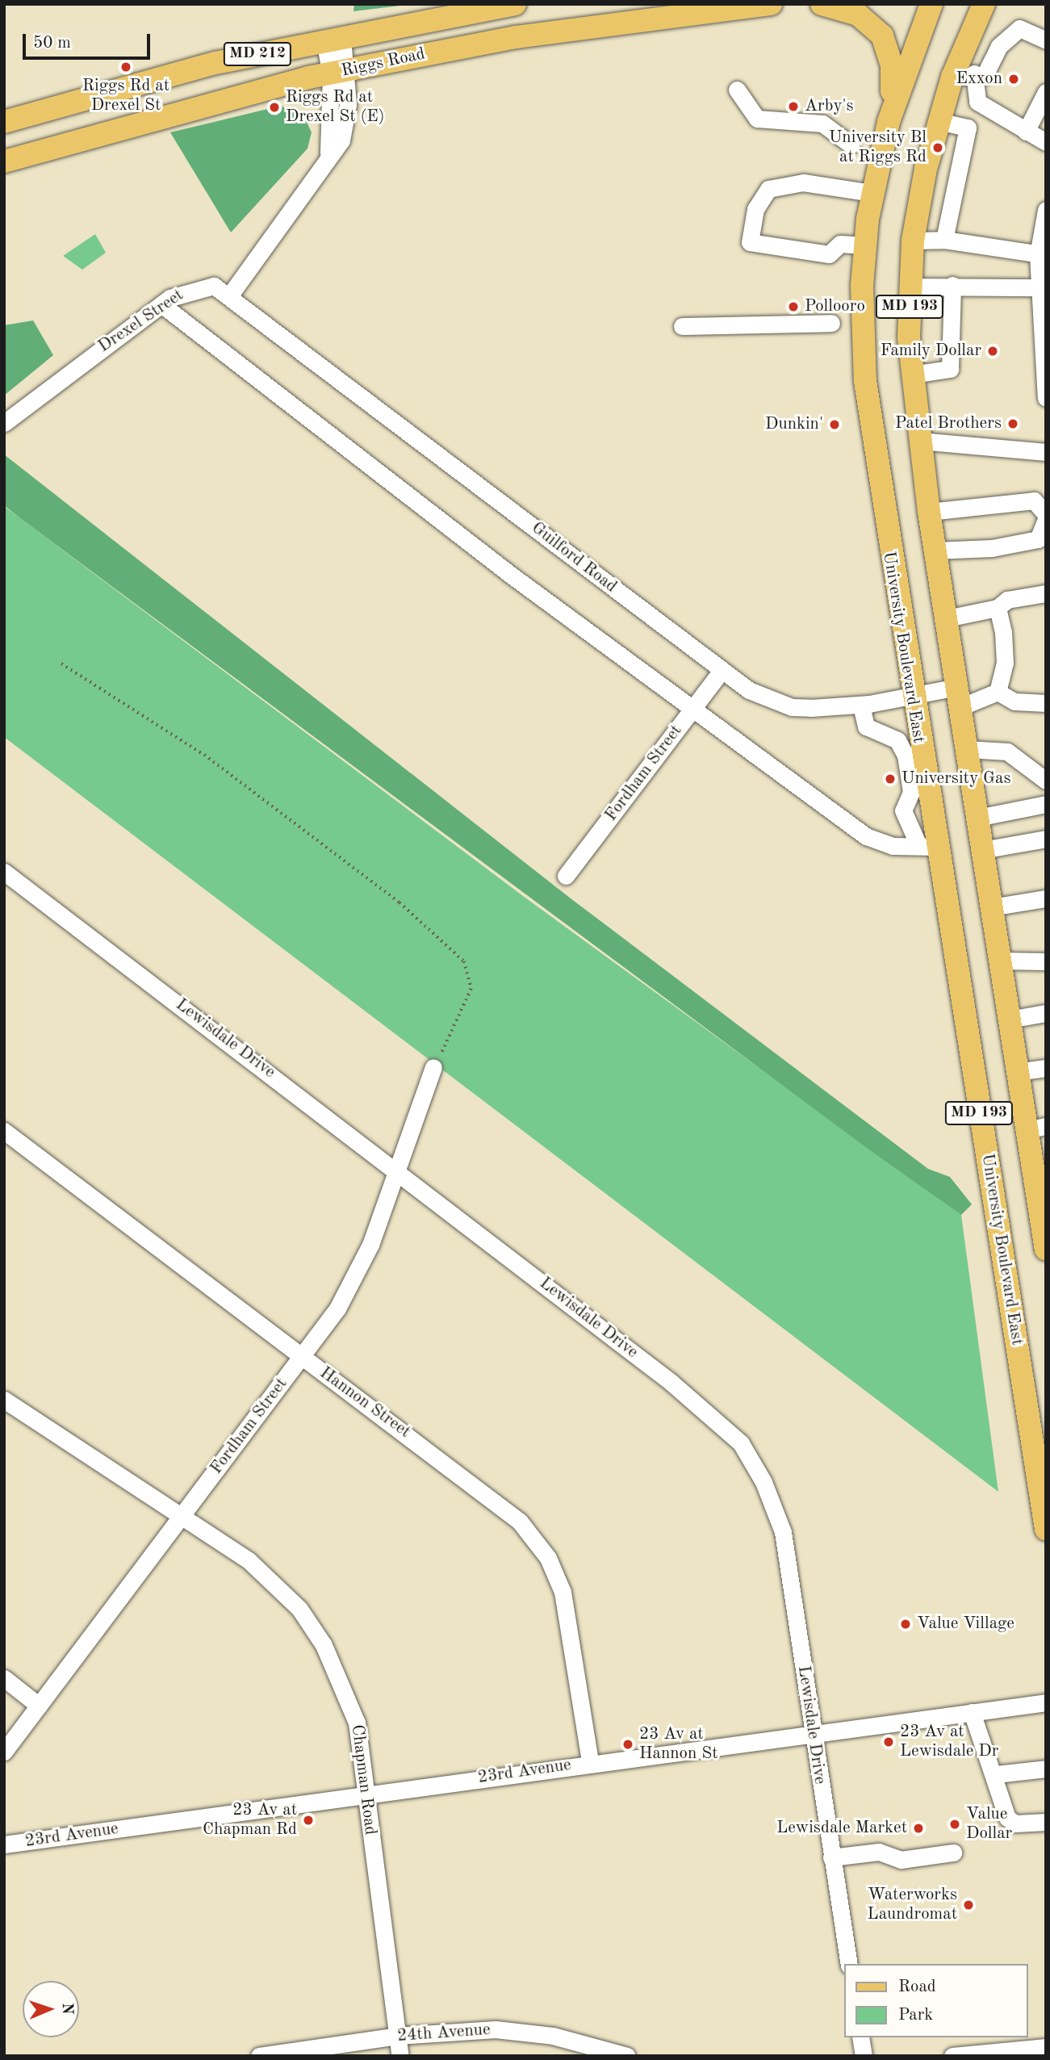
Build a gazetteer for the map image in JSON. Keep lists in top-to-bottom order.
{
  "streets": {
    "main road": [
      "MD 212",
      "Riggs Road",
      "MD 193",
      "University Boulevard East"
    ],
    "street": [
      "Drexel Street",
      "Guilford Road",
      "Fordham Street",
      "Lewisdale Drive",
      "Hannon Street",
      "23rd Avenue",
      "Chapman Road",
      "24th Avenue"
    ]
  },
  "crossings": [
    ["MD 193", "Guilford Road"],
    ["Drexel Street", "Guilford Road"],
    ["Guilford Road", "University Boulevard East"],
    ["Guilford Road", "Fordham Street"],
    ["Fordham Street", "Lewisdale Drive"],
    ["Fordham Street", "Hannon Street"],
    ["Fordham Street", "Chapman Road"],
    ["Lewisdale Drive", "23rd Avenue"],
    ["Hannon Street", "23rd Avenue"],
    ["23rd Avenue", "Chapman Road"],
    ["Chapman Road", "24th Avenue"]
  ],
  "places": [
    "Riggs Rd at Drexel St",
    "Exxon",
    "Arby's",
    "Riggs Rd at Drexel St (E)",
    "University Bl at Riggs Rd",
    "Pollooro",
    "Family Dollar",
    "Patel Brothers",
    "Dunkin'",
    "University Gas",
    "Value Village",
    "23 Av at Lewisdale Dr",
    "23 Av at Hannon St",
    "23 Av at Chapman Rd",
    "Value Dollar",
    "Lewisdale Market",
    "Waterworks Laundromat"
  ],
  "legend": ["Road", "Park"],
  "scale_bar": "50 m",
  "north": "right"
}
